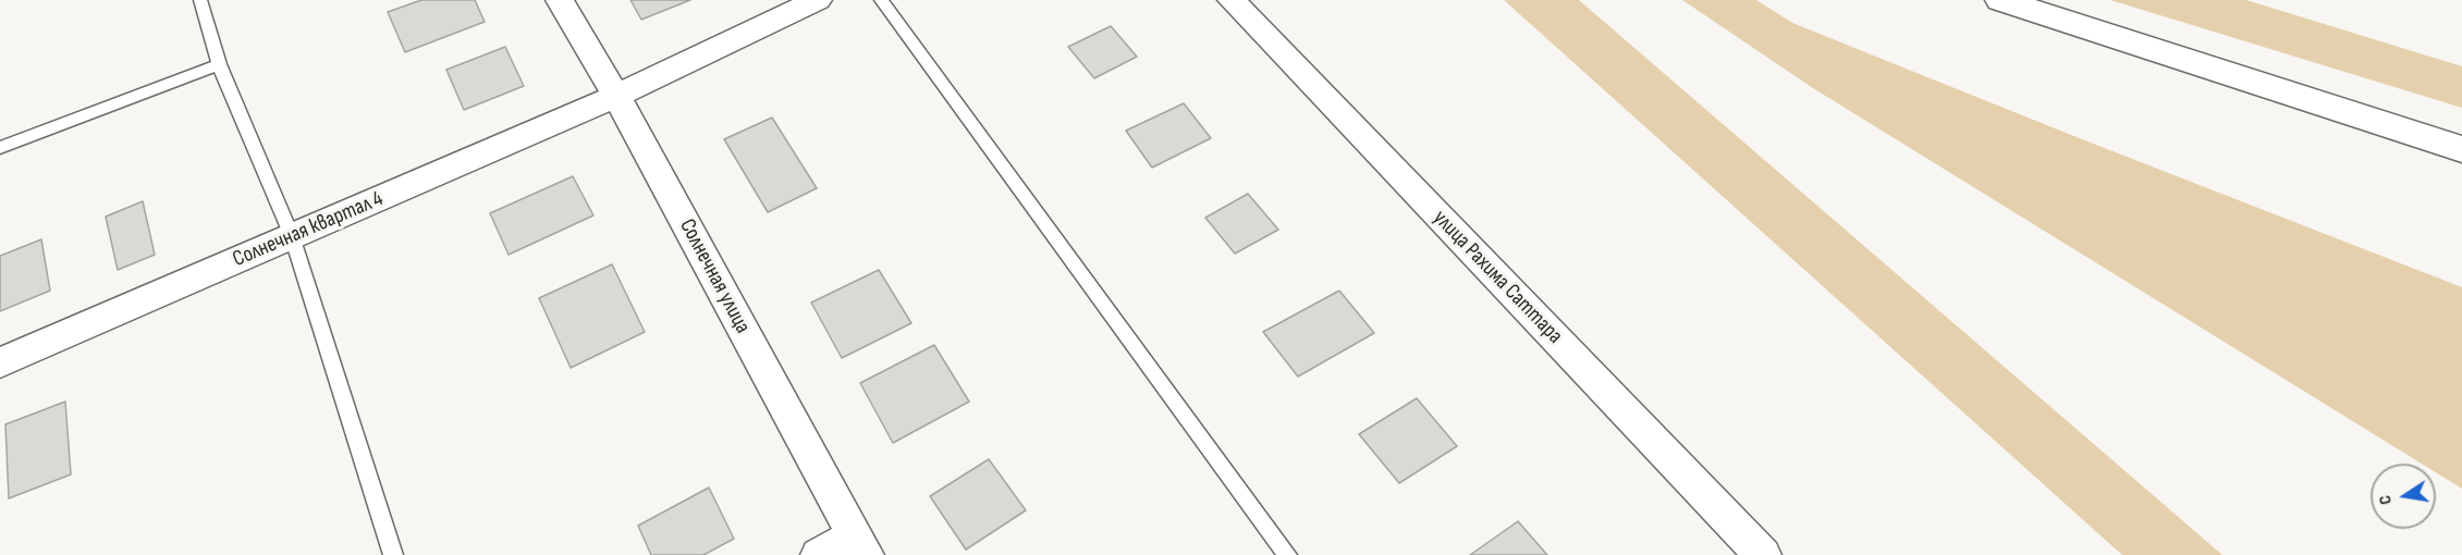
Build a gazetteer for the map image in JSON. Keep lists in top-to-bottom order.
{
  "streets": {
    "street": ["Солнечная квартал 4", "Солнечная улица", "улица Рахима Саттара"]
  },
  "crossings": [
    ["Солнечная квартал 4", "Солнечная улица"]
  ],
  "north": "left"
}
